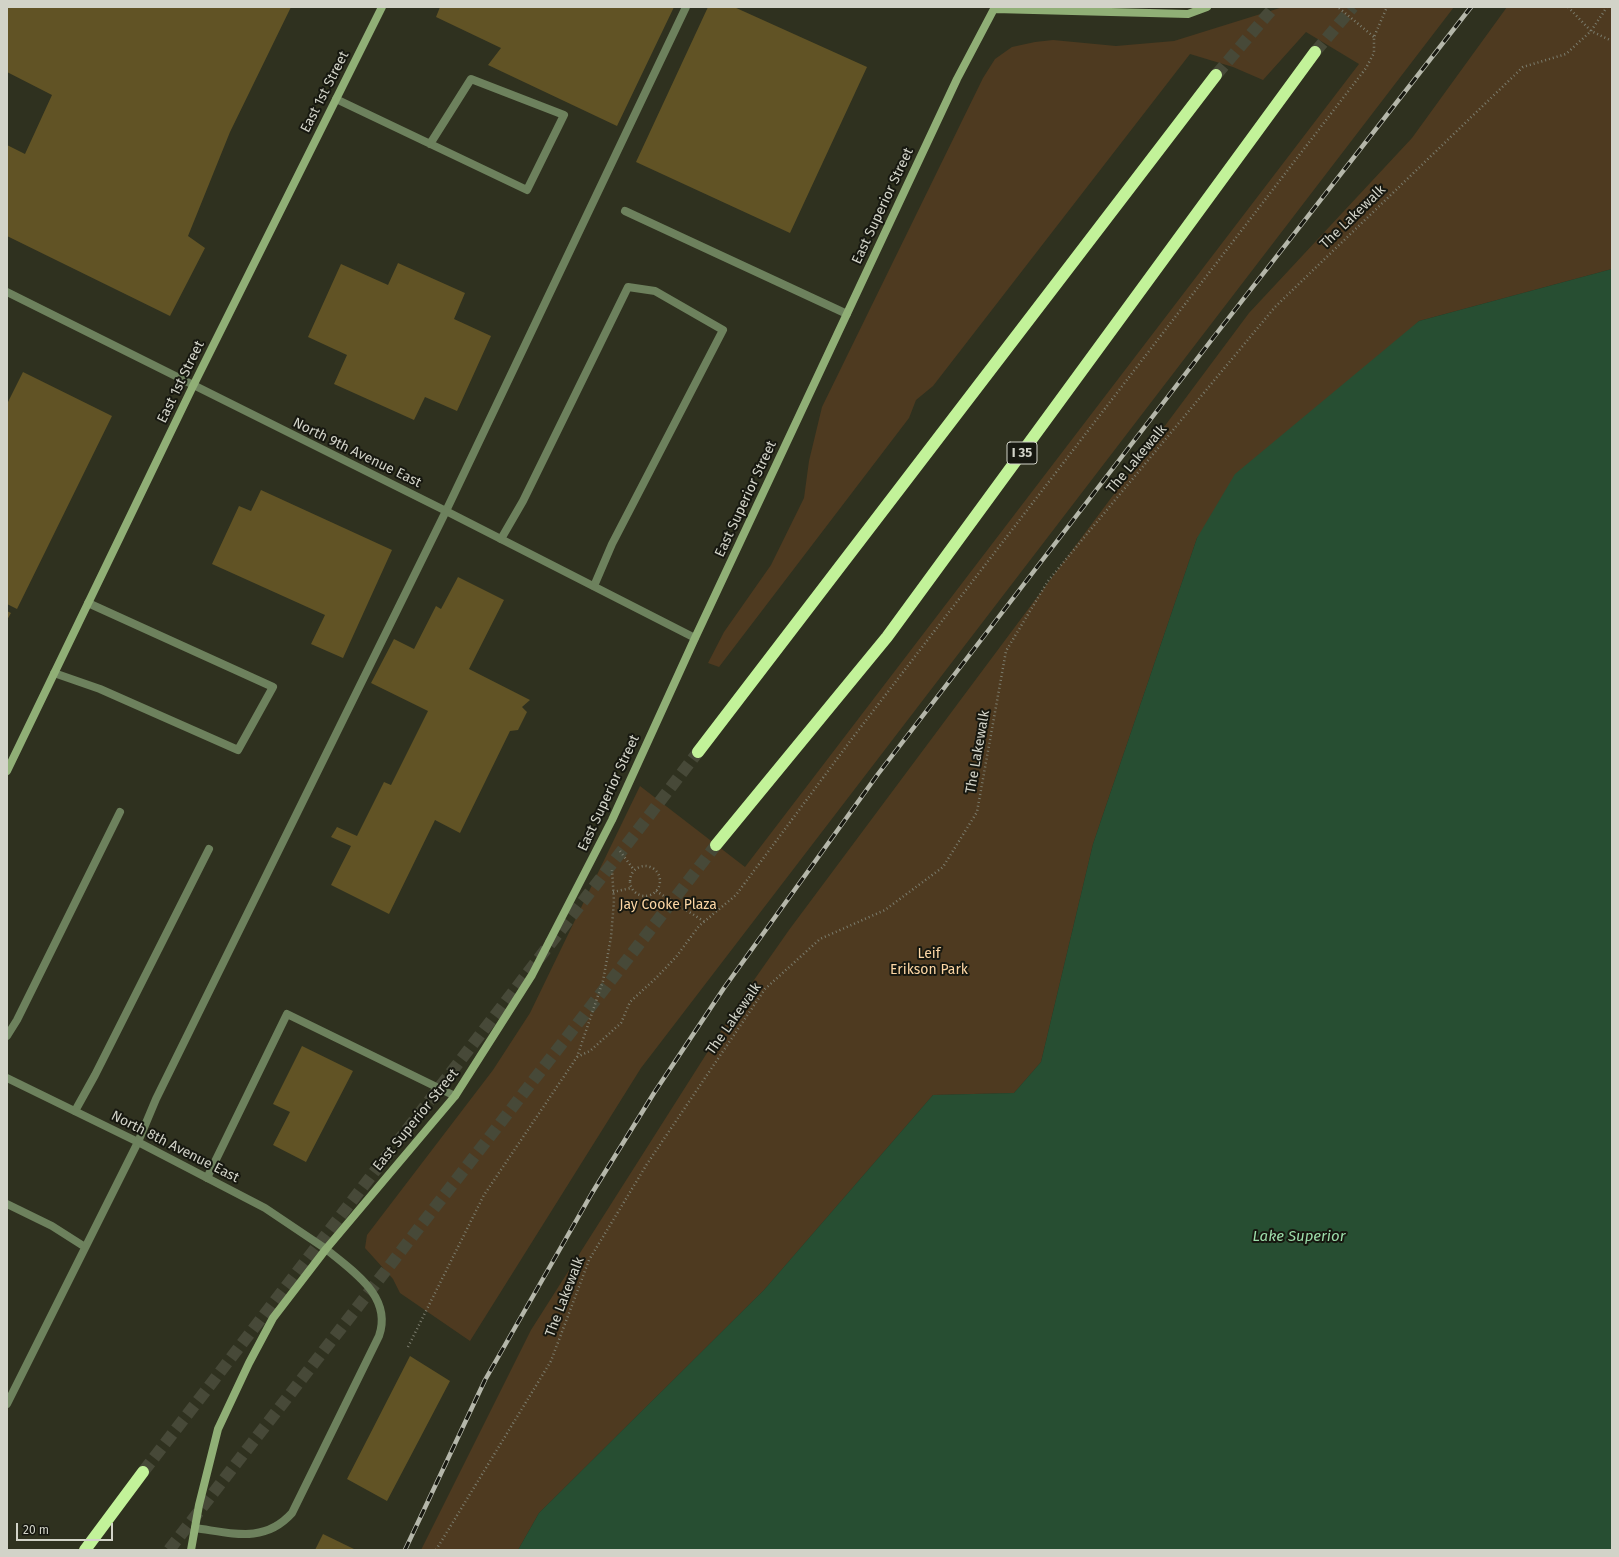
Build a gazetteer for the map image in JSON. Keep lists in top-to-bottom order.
{
  "streets": {
    "highway": ["I 35"],
    "street": [
      "East 1st Street",
      "East Superior Street",
      "North 9th Avenue East",
      "North 8th Avenue East"
    ],
    "path": ["The Lakewalk"]
  },
  "crossings": [
    ["East 1st Street", "North 9th Avenue East"],
    ["East Superior Street", "North 9th Avenue East"],
    ["East Superior Street", "North 8th Avenue East"]
  ],
  "water": ["Lake Superior"],
  "parks": ["Jay Cooke Plaza", "Leif Erikson Park"],
  "scale_bar": "20 m"
}
